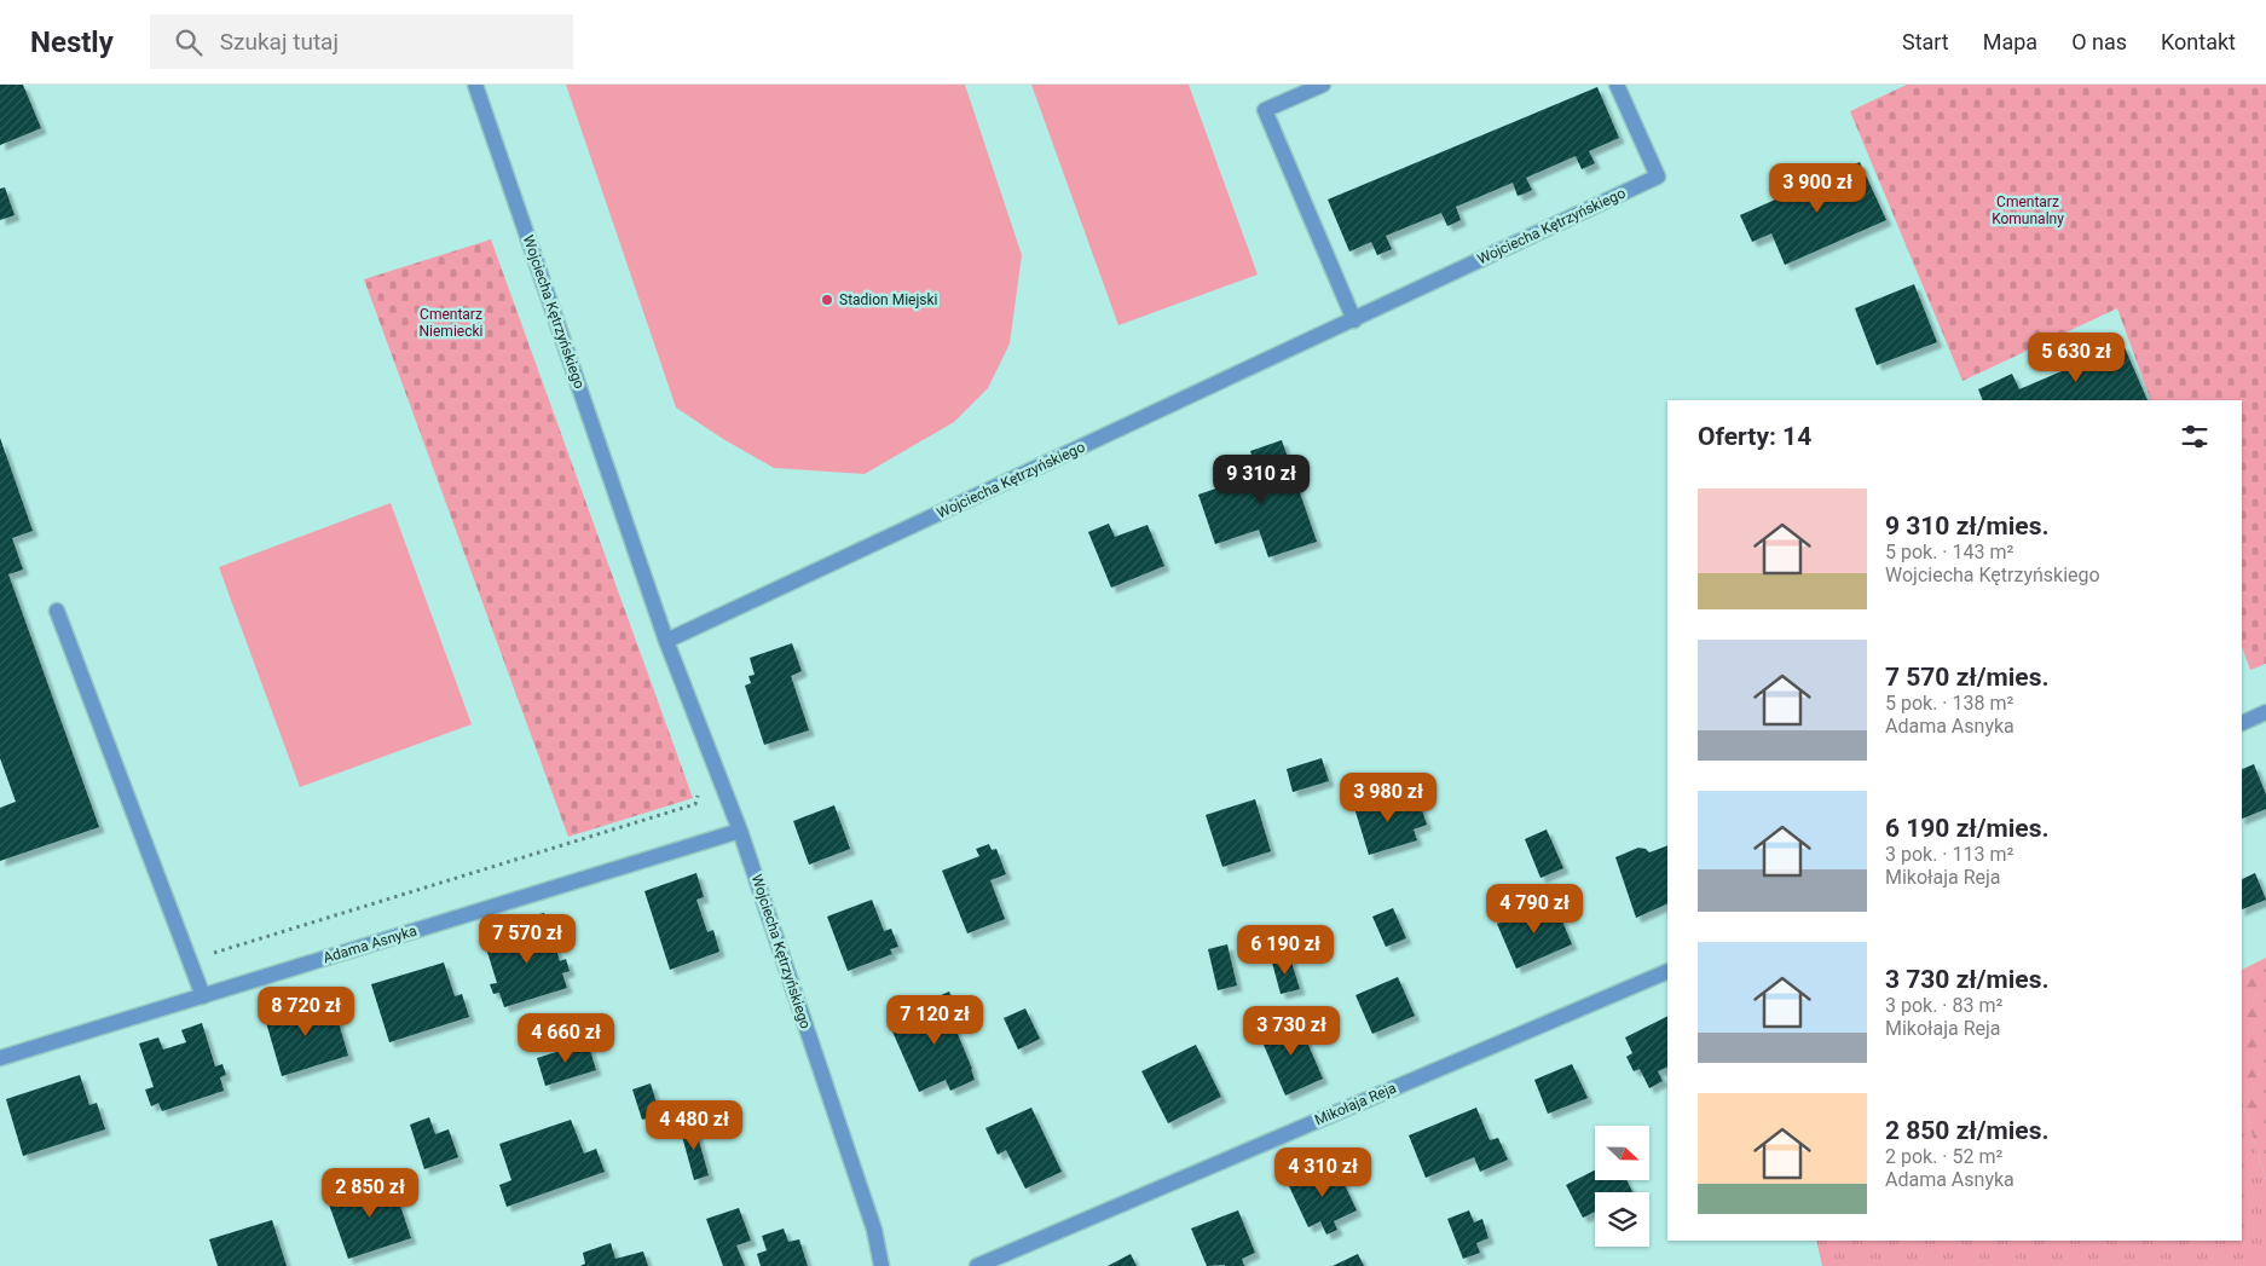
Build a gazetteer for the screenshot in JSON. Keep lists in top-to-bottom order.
{
  "streets": {
    "street": ["Wojciecha Kętrzyńskiego", "Adama Asnyka", "Mikołaja Reja"]
  },
  "crossings": [
    ["Wojciecha Kętrzyńskiego", "Adama Asnyka"]
  ],
  "parks": ["Cmentarz Komunalny", "Cmentarz Niemiecki"],
  "places": ["Stadion Miejski"],
  "north": "right",
  "page": {
    "header": "Nestly",
    "search": "Szukaj tutaj",
    "nav": [
      "Start",
      "Mapa",
      "O nas",
      "Kontakt"
    ],
    "price": [
      "3 900 zł",
      "5 630 zł",
      "9 310 zł",
      "3 980 zł",
      "4 790 zł",
      "7 570 zł",
      "6 190 zł",
      "8 720 zł",
      "7 120 zł",
      "3 730 zł",
      "4 660 zł",
      "4 480 zł",
      "4 310 zł",
      "2 850 zł"
    ],
    "heading": "Oferty: 14",
    "list": [
      {
        "name": "9 310 zł/mies.",
        "note": "5 pok. · 143 m² · Wojciecha Kętrzyńskiego"
      },
      {
        "name": "7 570 zł/mies.",
        "note": "5 pok. · 138 m² · Adama Asnyka"
      },
      {
        "name": "6 190 zł/mies.",
        "note": "3 pok. · 113 m² · Mikołaja Reja"
      },
      {
        "name": "3 730 zł/mies.",
        "note": "3 pok. · 83 m² · Mikołaja Reja"
      },
      {
        "name": "2 850 zł/mies.",
        "note": "2 pok. · 52 m² · Adama Asnyka"
      }
    ]
  }
}
